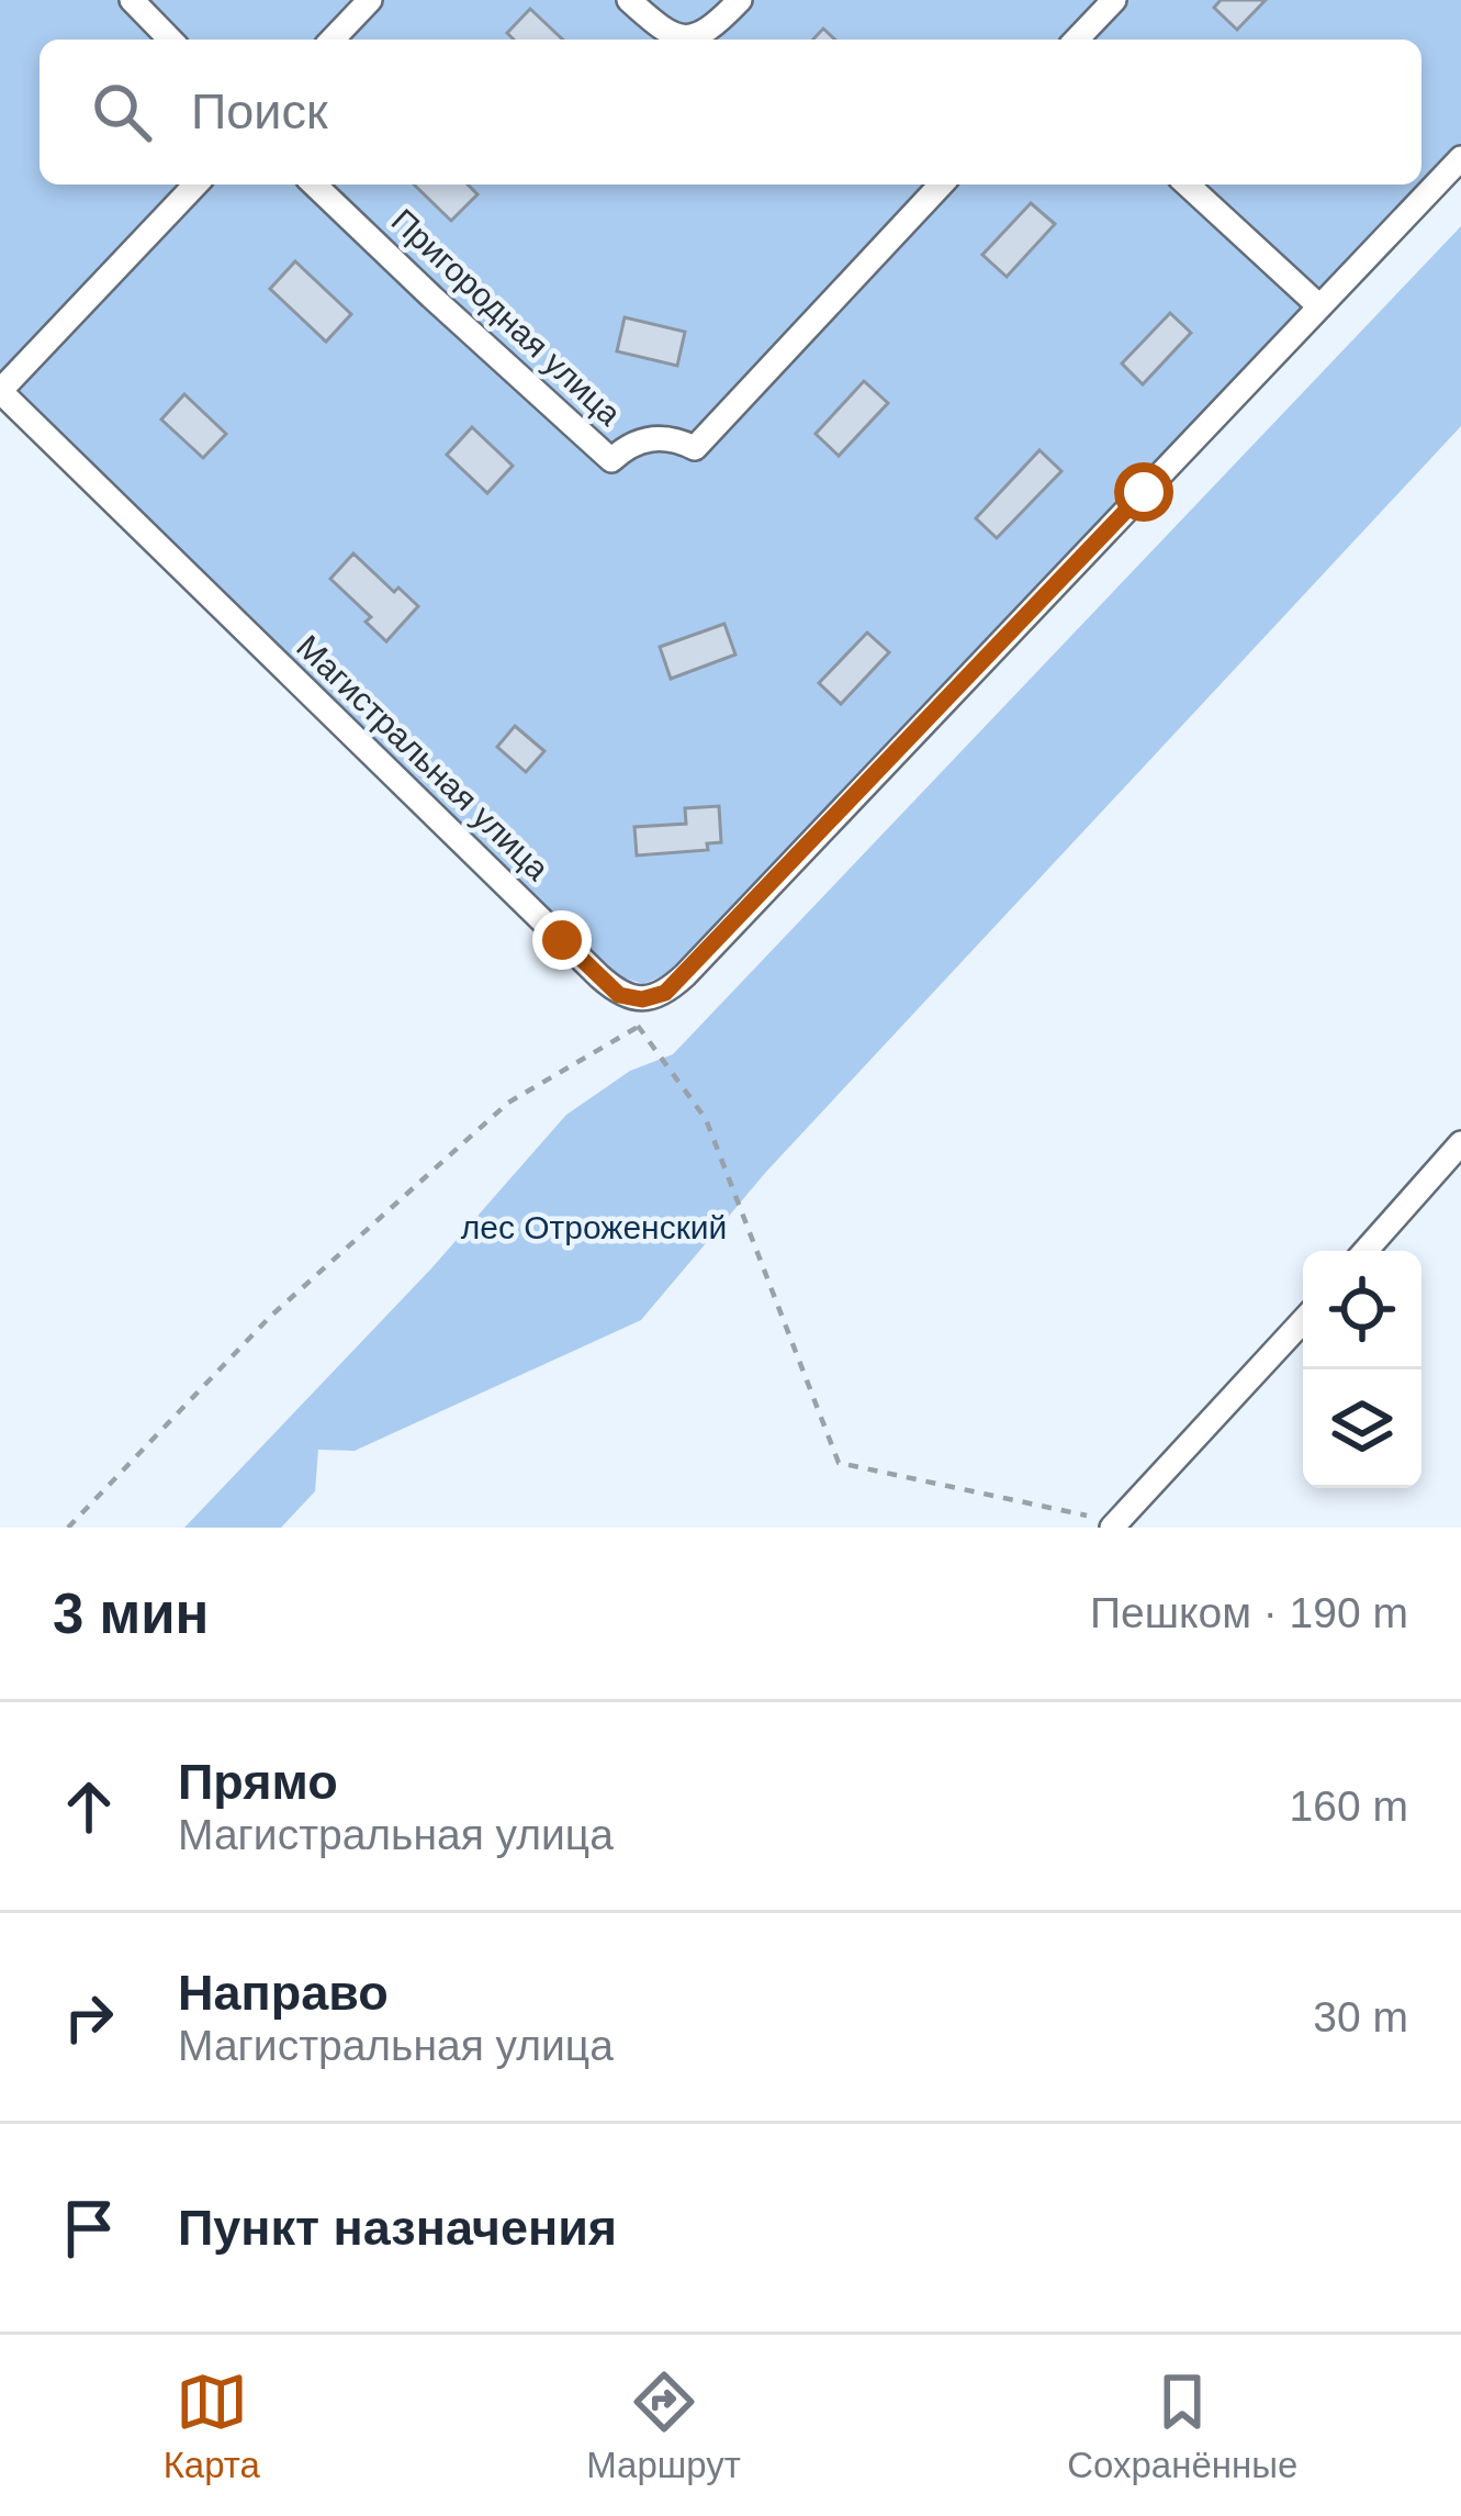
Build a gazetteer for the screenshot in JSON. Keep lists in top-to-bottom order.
{
  "streets": {
    "street": ["Пригородная улица", "Магистральная улица"]
  },
  "parks": ["лес Отроженский"],
  "page": {
    "search": "Поиск",
    "heading": ["3 мин", "Пешком · 190 m"],
    "list": [
      ["Прямо", "Магистральная улица", "160 m"],
      ["Направо", "Магистральная улица", "30 m"],
      "Пункт назначения"
    ],
    "nav": ["Карта", "Маршрут", "Сохранённые"]
  }
}
